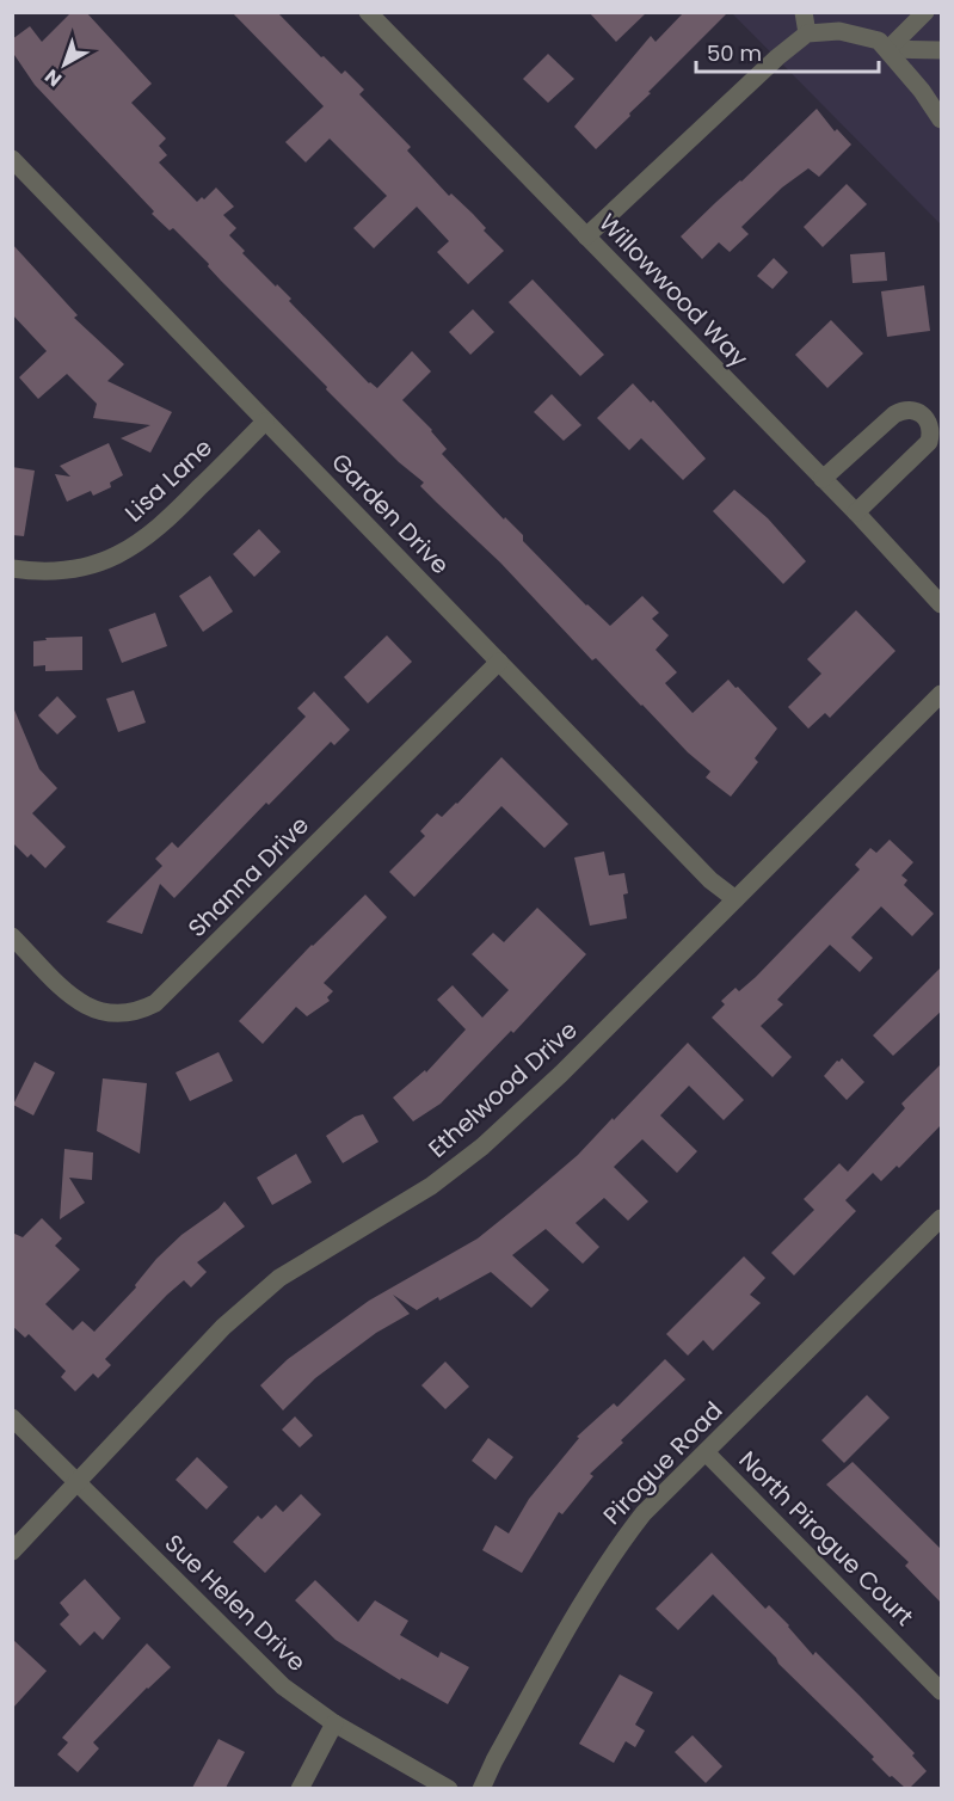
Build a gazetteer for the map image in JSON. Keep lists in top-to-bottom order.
{
  "streets": {
    "street": [
      "Willowwood Way",
      "Lisa Lane",
      "Garden Drive",
      "Shanna Drive",
      "Ethelwood Drive",
      "Pirogue Road",
      "North Pirogue Court",
      "Sue Helen Drive"
    ]
  },
  "crossings": [
    ["Lisa Lane", "Garden Drive"],
    ["Garden Drive", "Shanna Drive"],
    ["Garden Drive", "Ethelwood Drive"],
    ["Ethelwood Drive", "Sue Helen Drive"],
    ["Pirogue Road", "North Pirogue Court"]
  ],
  "scale_bar": "50 m",
  "north": "bottom left"
}
